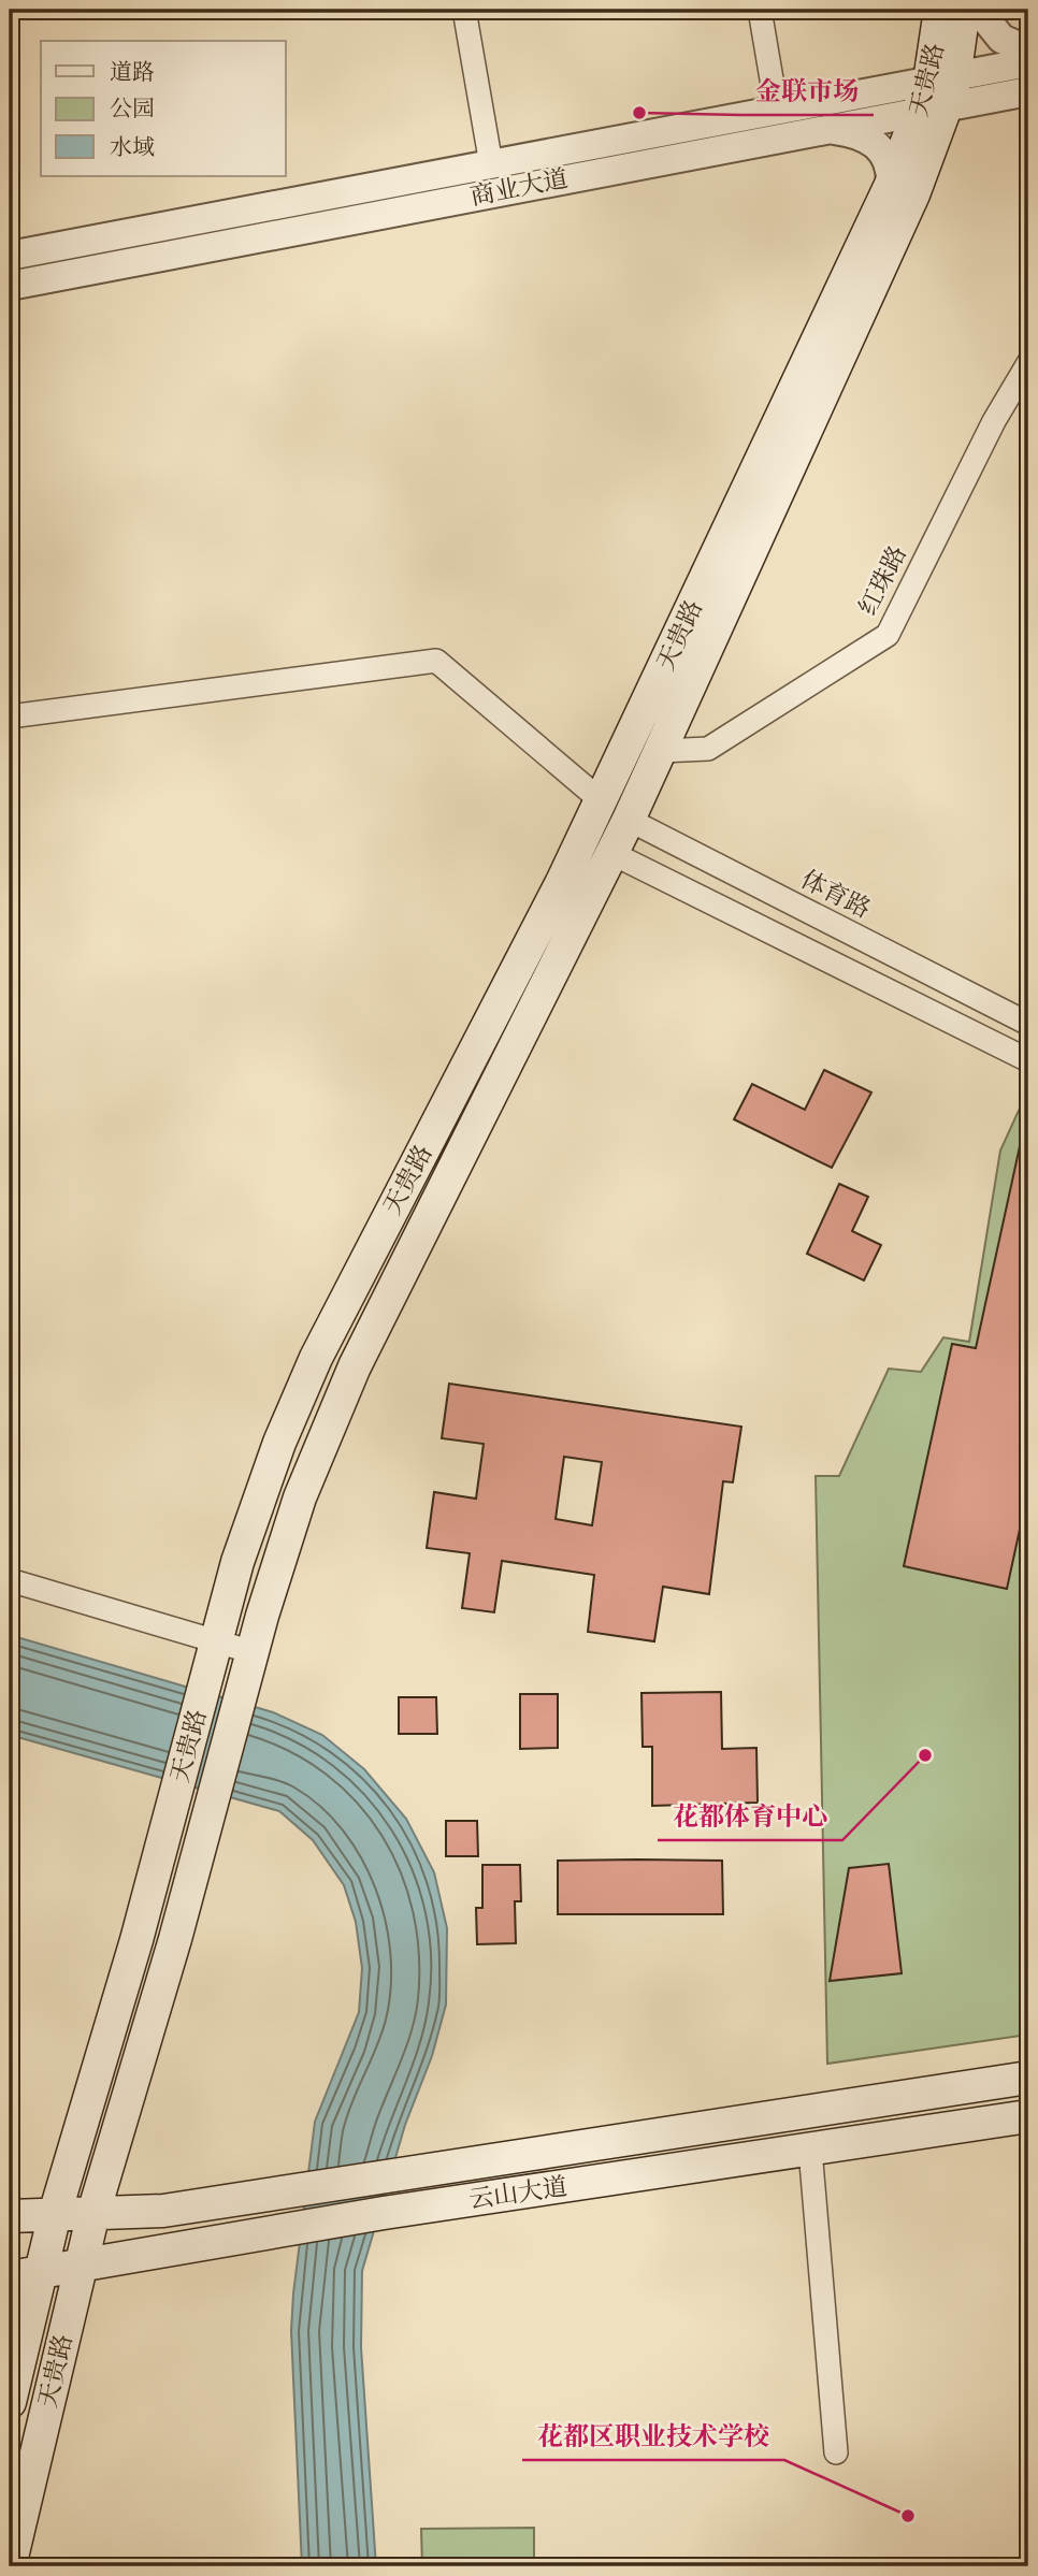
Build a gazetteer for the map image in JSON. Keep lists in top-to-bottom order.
{
  "streets": {
    "main road": ["天贵路", "云山大道"],
    "street": ["商业大道", "红珠路", "体育路"]
  },
  "crossings": [
    ["天贵路", "商业大道"],
    ["天贵路", "红珠路"],
    ["天贵路", "体育路"],
    ["天贵路", "云山大道"]
  ],
  "places": ["金联市场", "花都体育中心", "花都区职业技术学校"],
  "legend": ["道路", "公园", "水域"]
}
